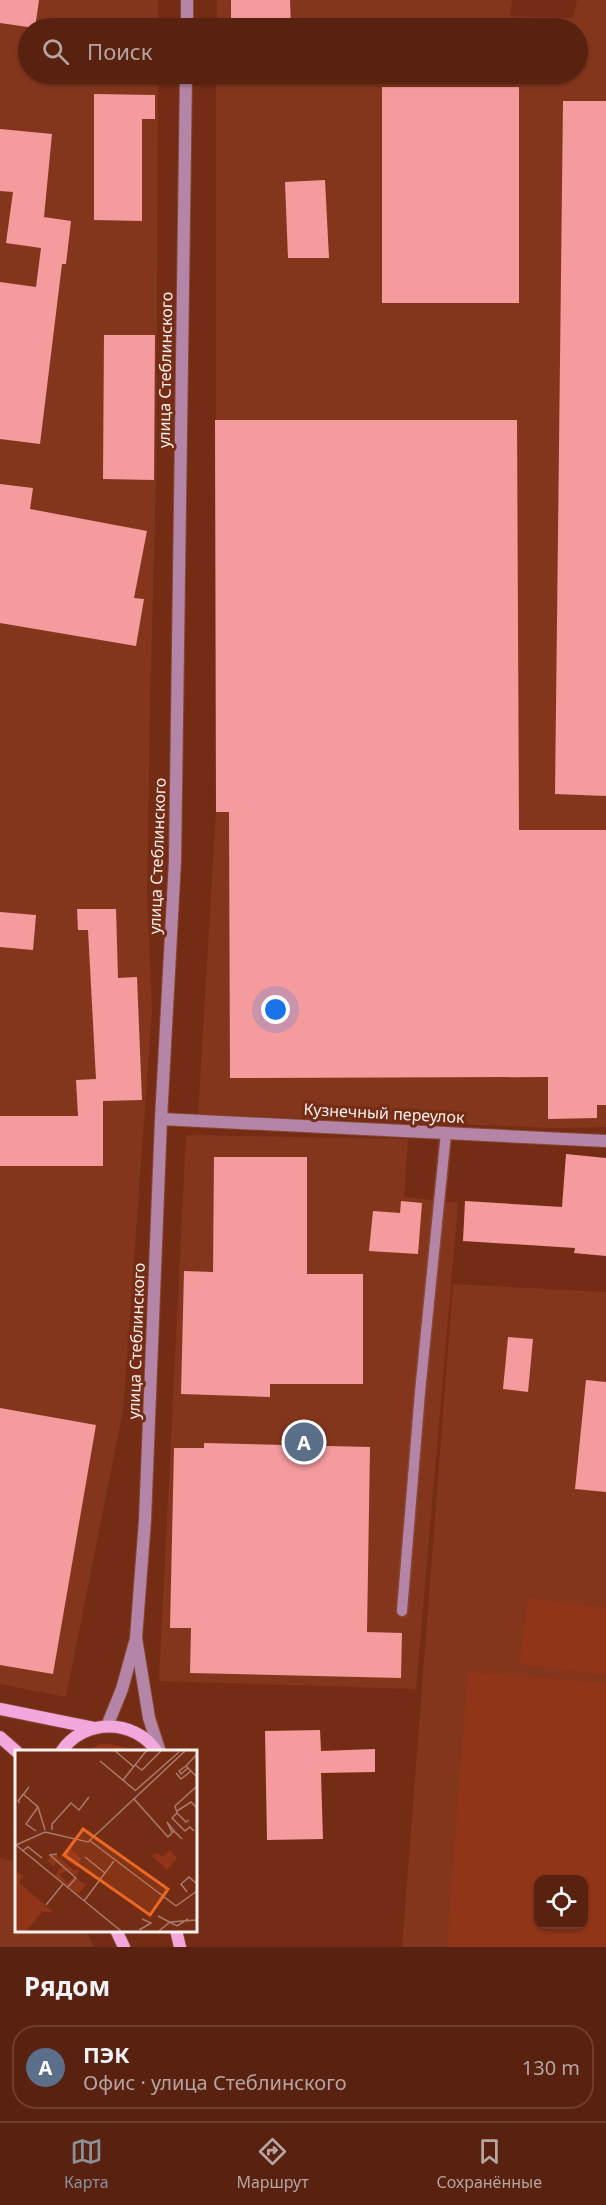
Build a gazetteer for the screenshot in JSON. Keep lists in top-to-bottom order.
{
  "streets": {
    "street": ["улица Стеблинского", "Кузнечный переулок"]
  },
  "crossings": [
    ["улица Стеблинского", "Кузнечный переулок"]
  ],
  "page": {
    "search": "Поиск",
    "pins": "A",
    "heading": "Рядом",
    "list": [
      {
        "mark": "A",
        "name": "ПЭК",
        "note": "Офис · улица Стеблинского",
        "value": "130 m"
      }
    ],
    "nav": ["Карта", "Маршрут", "Сохранённые"]
  }
}
